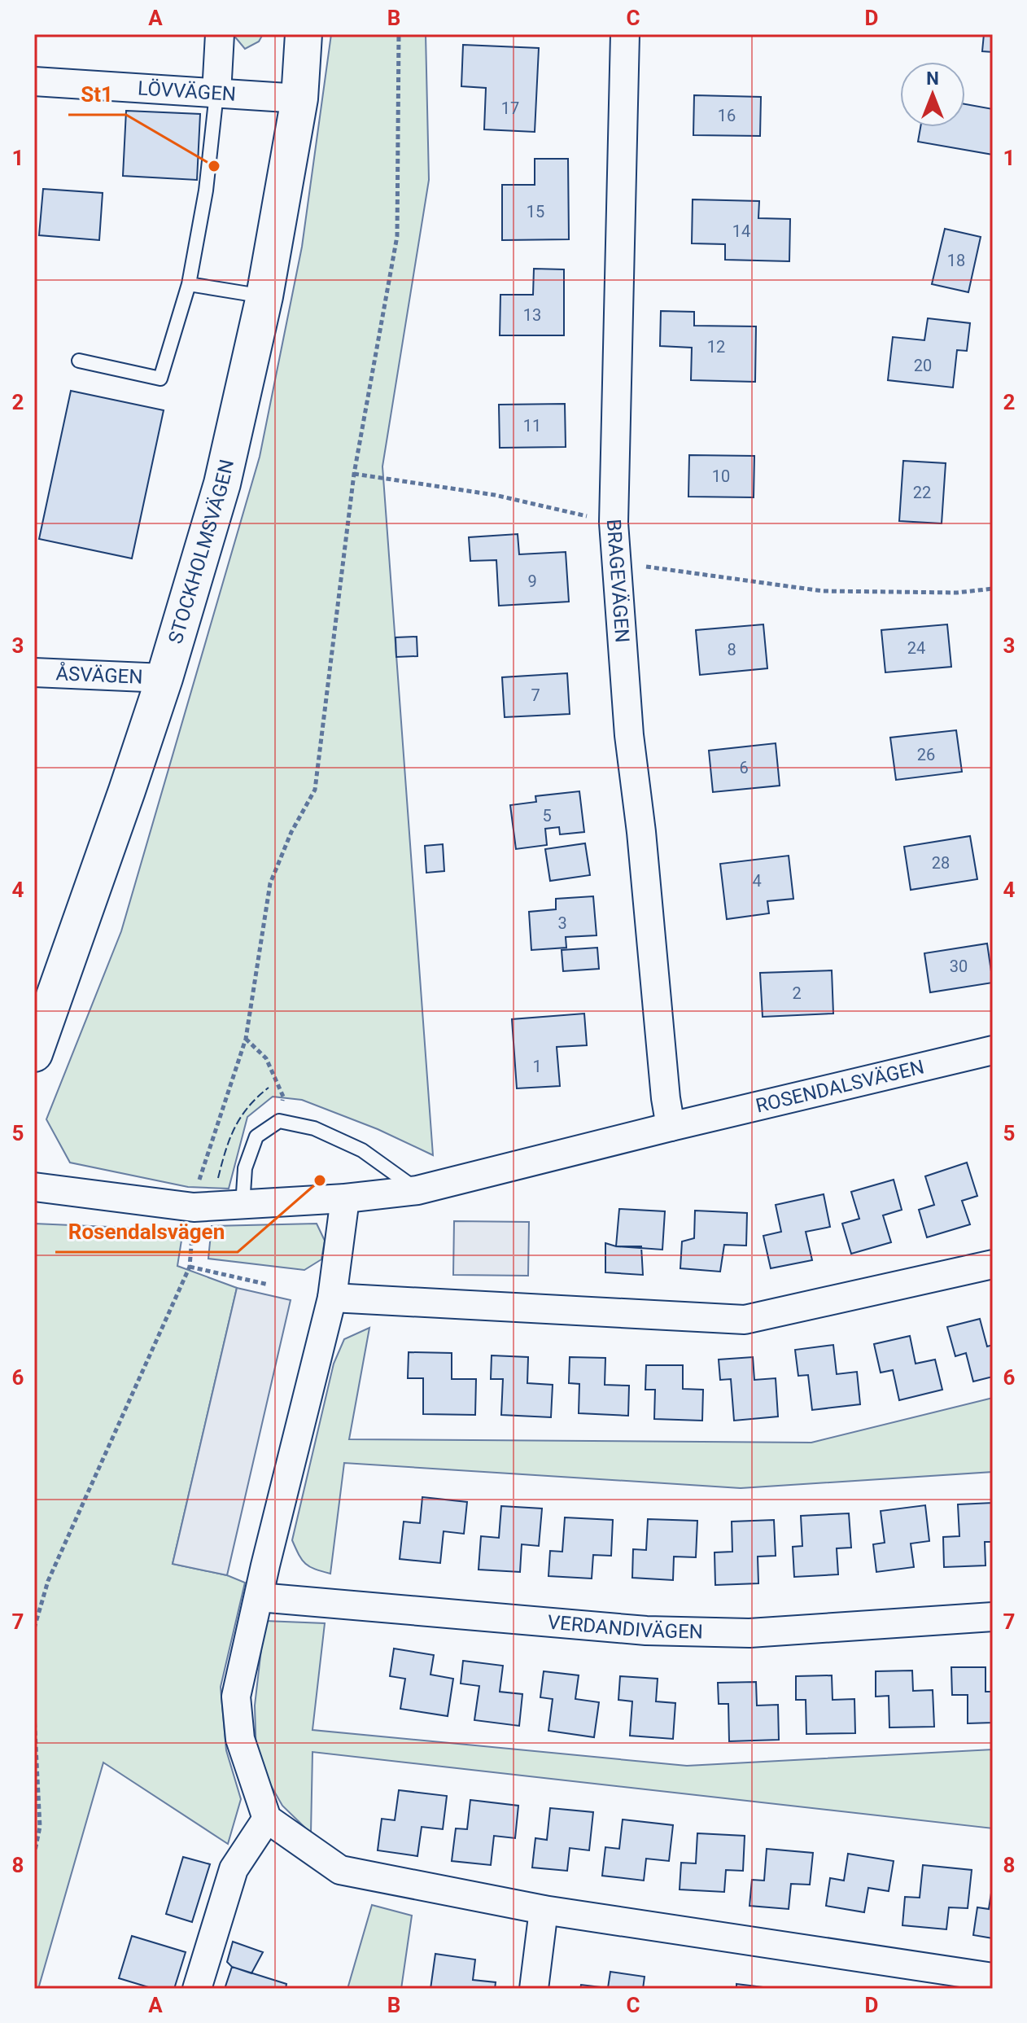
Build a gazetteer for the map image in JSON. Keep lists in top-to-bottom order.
{
  "streets": {
    "main road": ["STOCKHOLMSVÄGEN"],
    "street": [
      "LÖVVÄGEN",
      "BRAGEVÄGEN",
      "ÅSVÄGEN",
      "ROSENDALSVÄGEN",
      "VERDANDIVÄGEN"
    ]
  },
  "crossings": [
    ["LÖVVÄGEN", "STOCKHOLMSVÄGEN"],
    ["STOCKHOLMSVÄGEN", "ÅSVÄGEN"],
    ["BRAGEVÄGEN", "ROSENDALSVÄGEN"]
  ],
  "places": ["St1", "Rosendalsvägen"],
  "house_numbers": [
    "17",
    "16",
    "15",
    "14",
    "18",
    "13",
    "12",
    "20",
    "11",
    "10",
    "22",
    "9",
    "24",
    "8",
    "7",
    "26",
    "6",
    "5",
    "28",
    "4",
    "3",
    "30",
    "2",
    "1"
  ],
  "north": "top",
  "grid": {
    "columns": [
      "A",
      "B",
      "C",
      "D"
    ],
    "rows": [
      "1",
      "2",
      "3",
      "4",
      "5",
      "6",
      "7",
      "8"
    ]
  }
}
